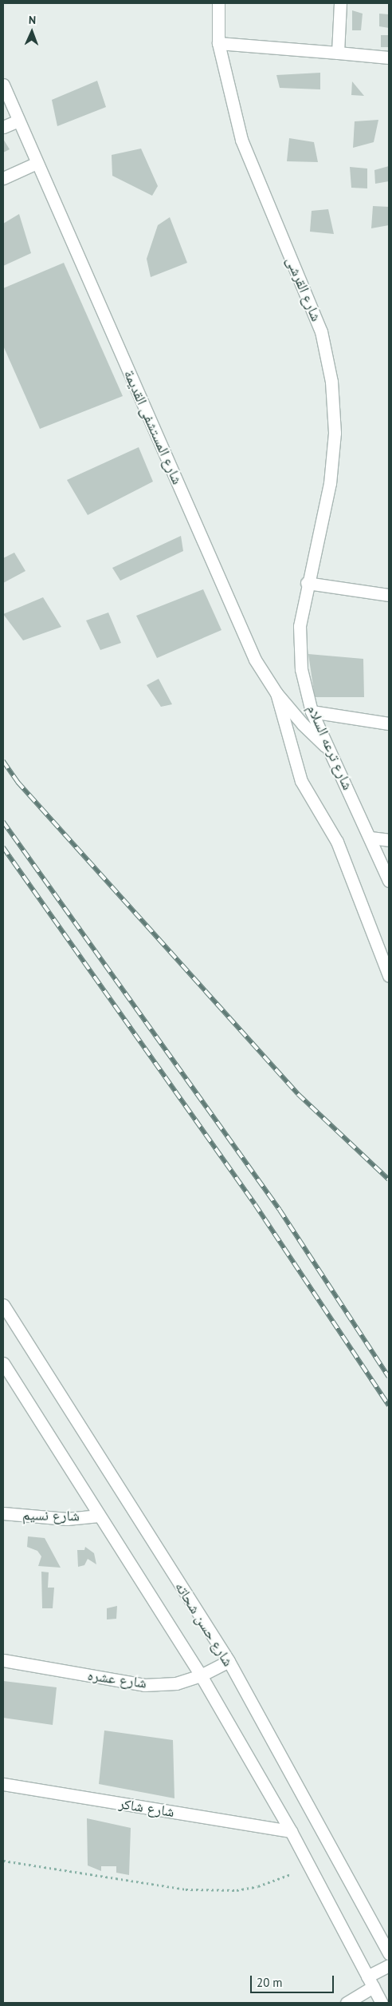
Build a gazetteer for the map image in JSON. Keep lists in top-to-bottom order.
{
  "streets": {
    "street": [
      "شارع القرشى",
      "شارع المستشفى القديمة",
      "شارع ترعه السلام",
      "شارع نسيم",
      "شارع حسن شحاته",
      "شارع عشره",
      "شارع شاكر"
    ]
  },
  "crossings": [
    ["شارع القرشى", "شارع ترعه السلام"],
    ["شارع المستشفى القديمة", "شارع ترعه السلام"],
    ["شارع حسن شحاته", "شارع عشره"]
  ],
  "scale_bar": "20 m",
  "north": "top"
}
